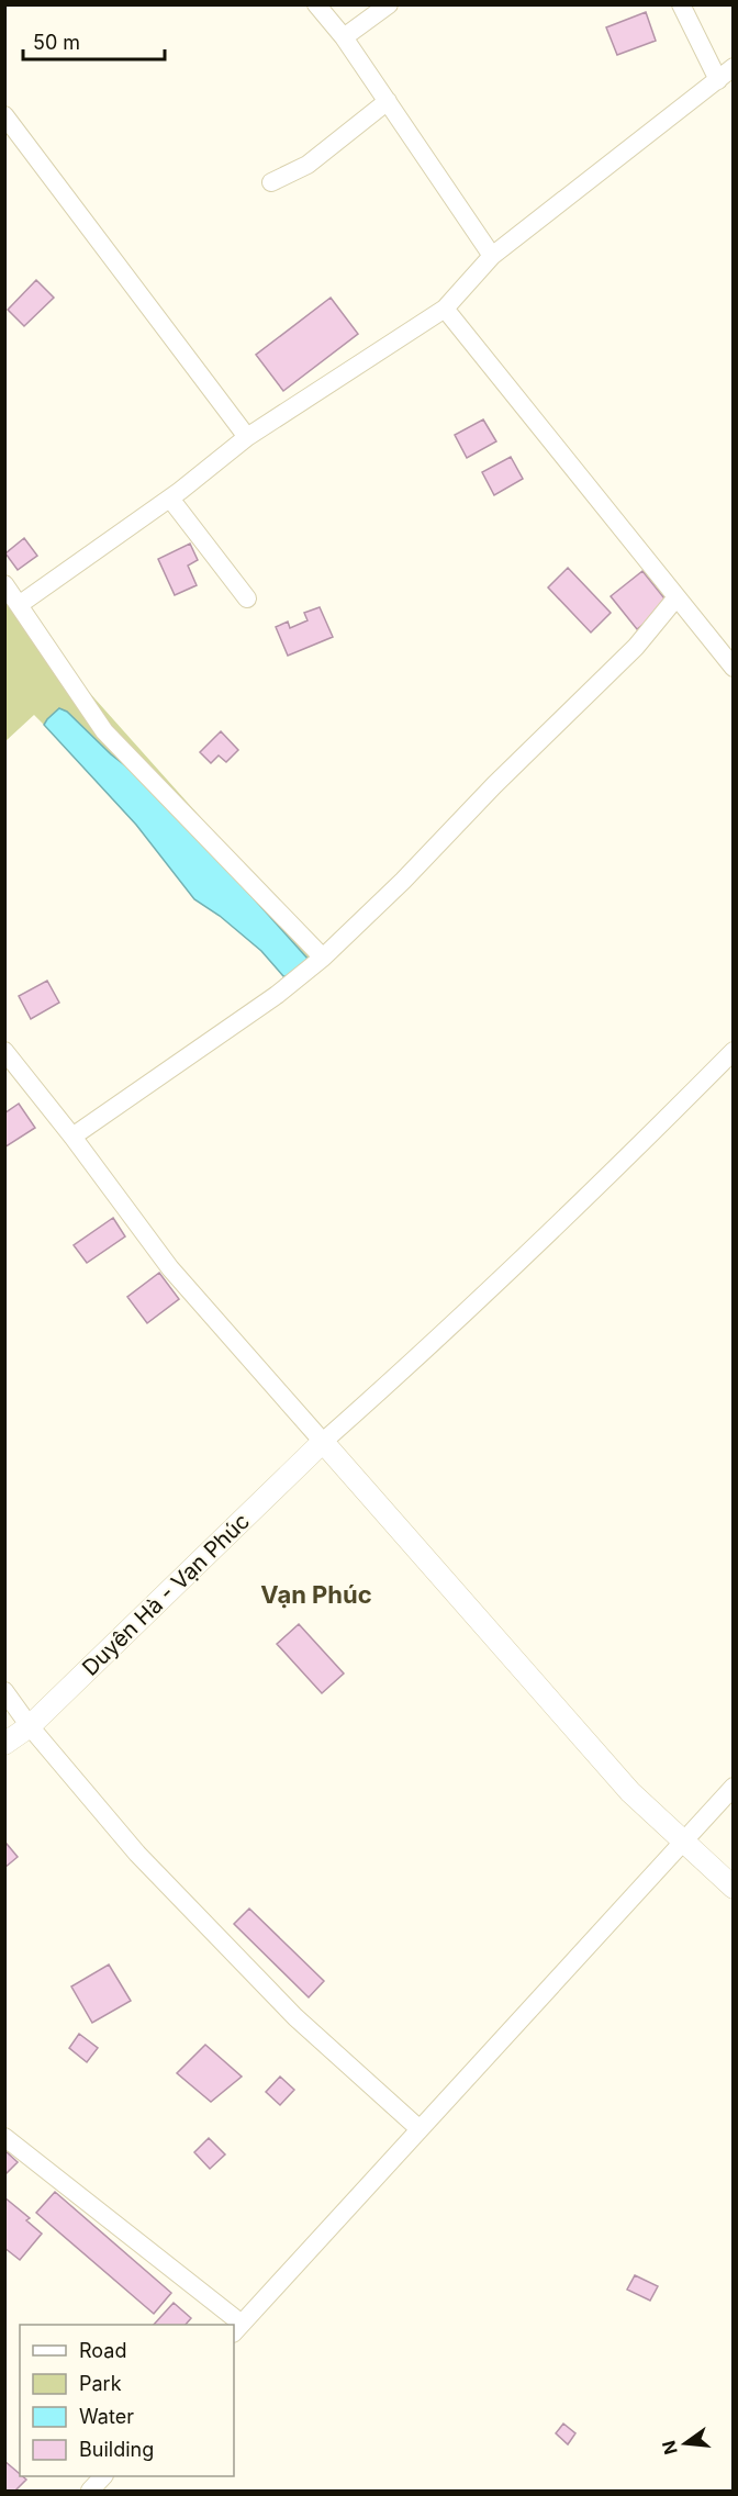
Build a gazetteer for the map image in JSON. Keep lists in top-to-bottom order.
{
  "streets": {
    "street": ["Duyên Hà - Vạn Phúc"]
  },
  "districts": ["Vạn Phúc"],
  "legend": [
    "Road",
    "Park",
    "Water",
    "Building"
  ],
  "scale_bar": "50 m",
  "north": "left"
}
